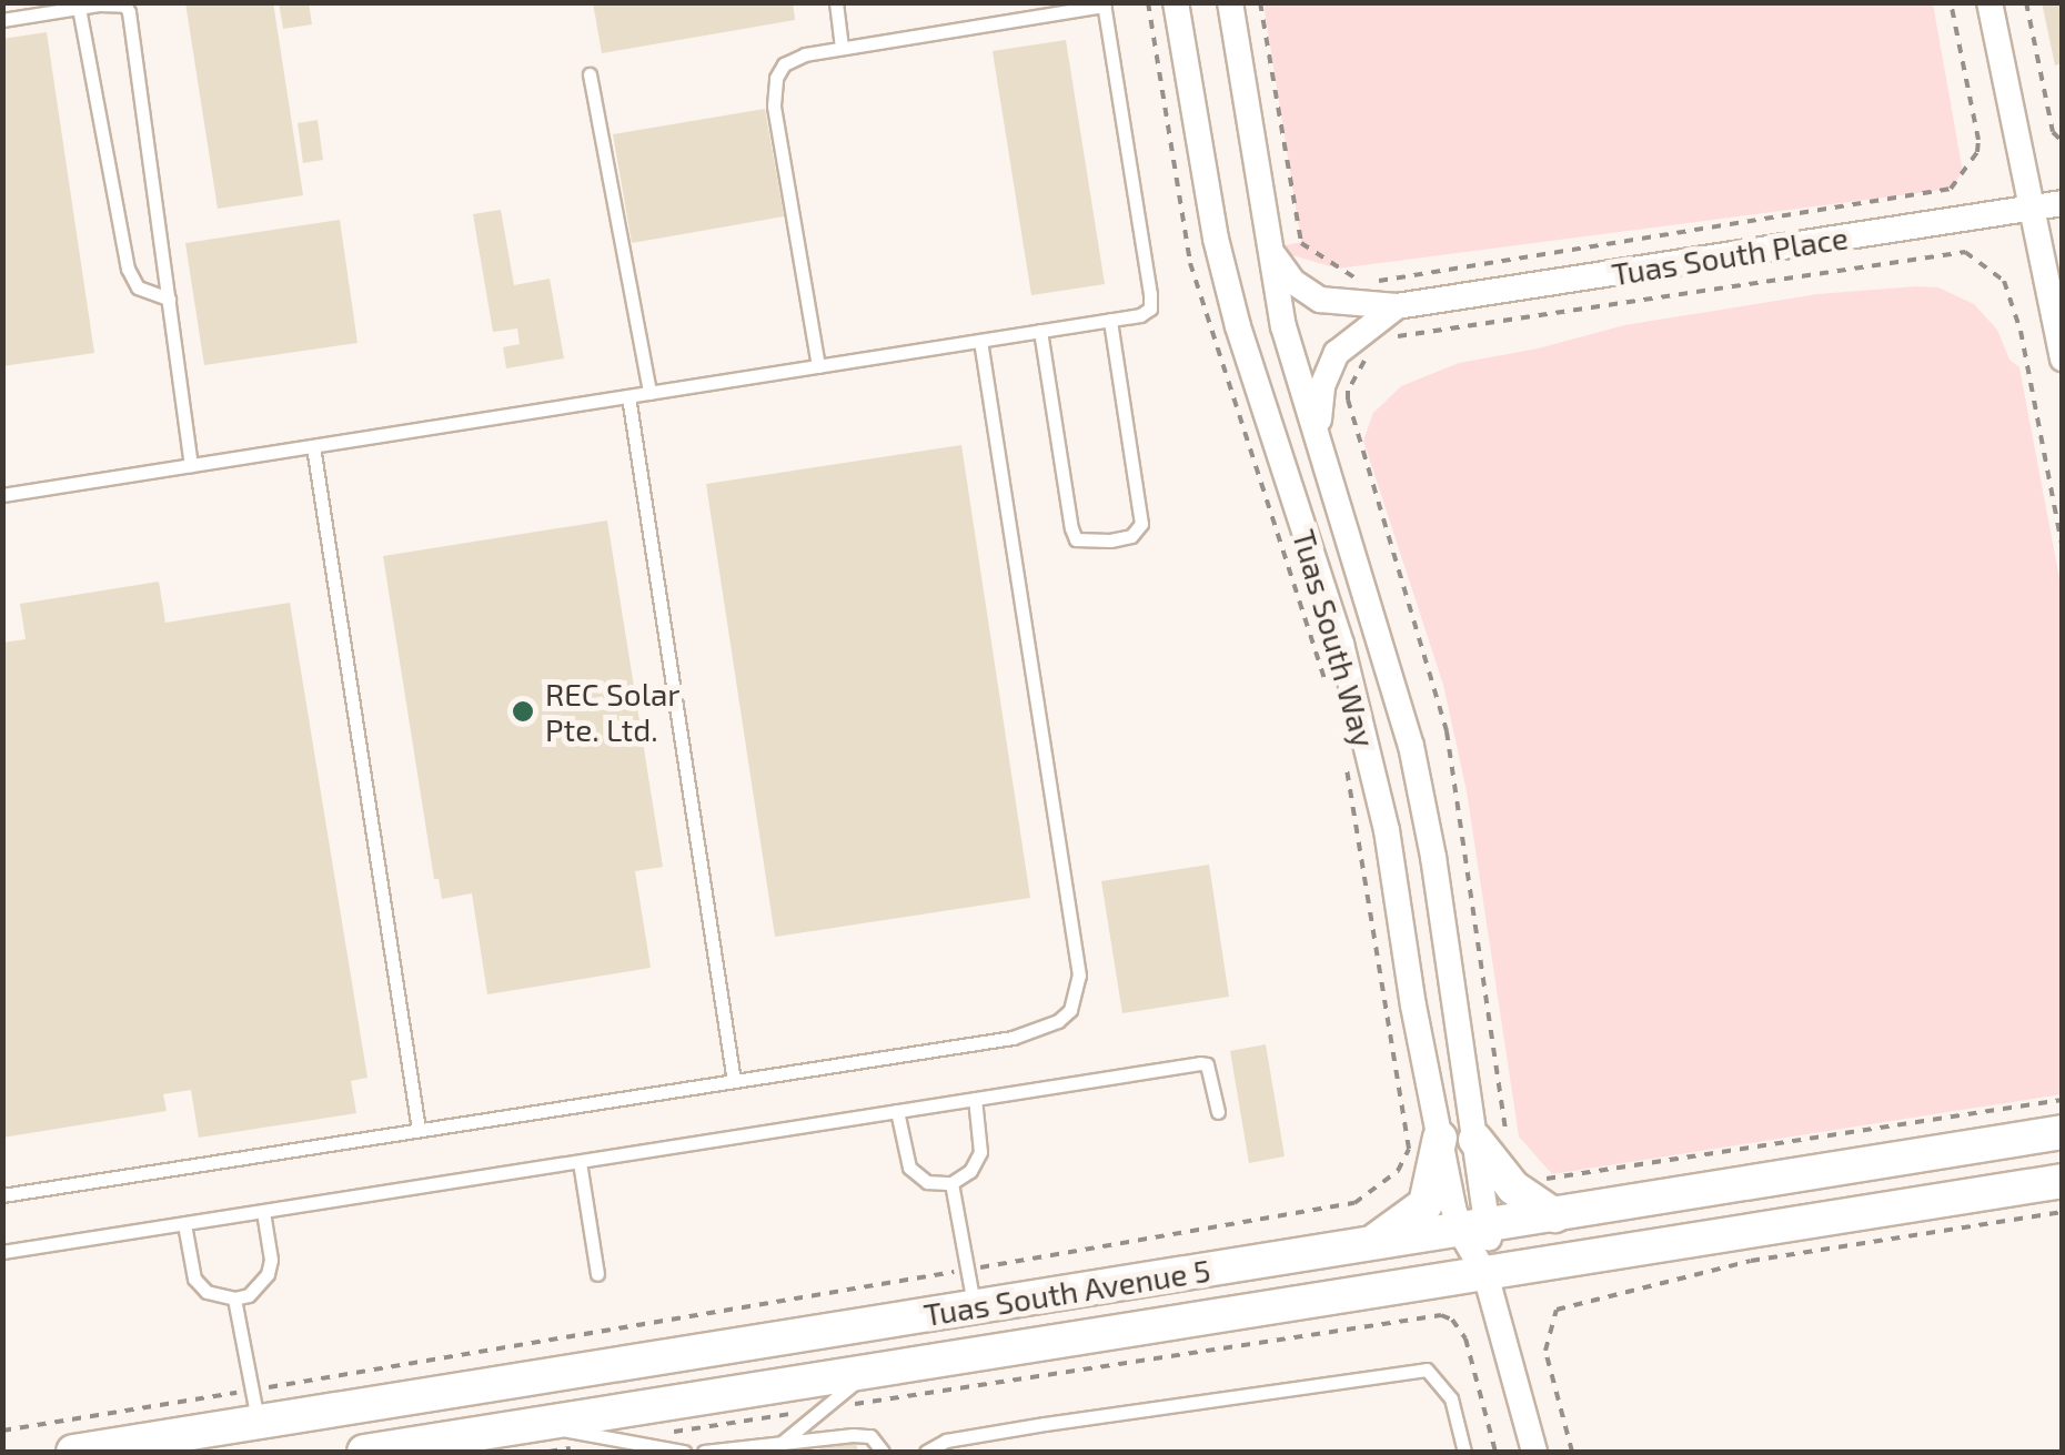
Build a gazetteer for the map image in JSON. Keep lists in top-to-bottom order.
{
  "streets": {
    "street": ["Tuas South Place", "Tuas South Way", "Tuas South Avenue 5"]
  },
  "crossings": [
    ["Tuas South Place", "Tuas South Way"],
    ["Tuas South Way", "Tuas South Avenue 5"]
  ],
  "places": ["REC Solar Pte. Ltd."]
}
